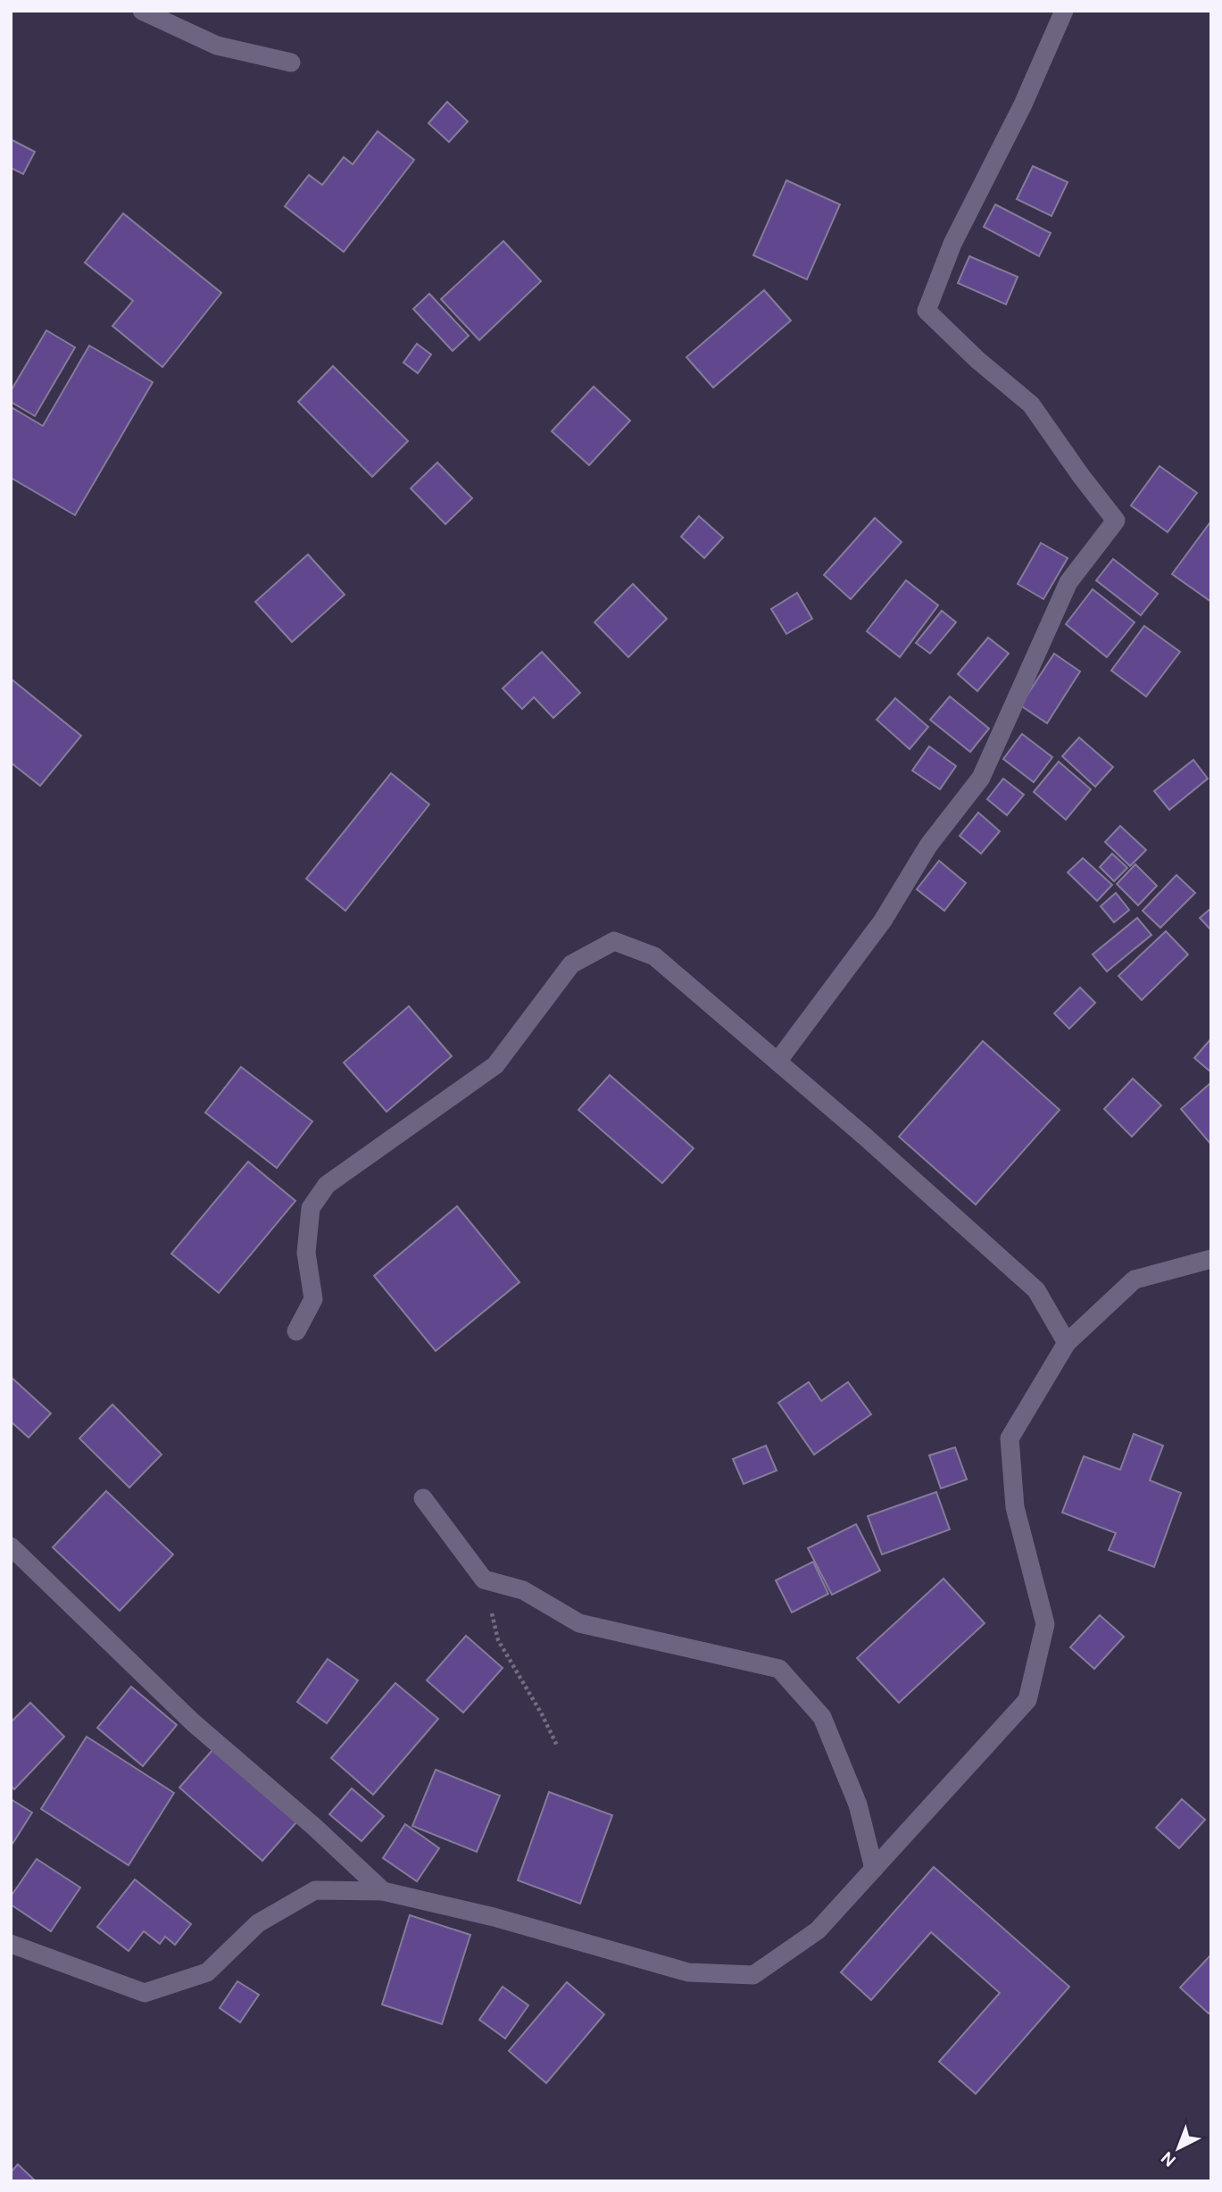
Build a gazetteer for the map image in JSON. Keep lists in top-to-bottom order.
{
  "north": "bottom left"
}
